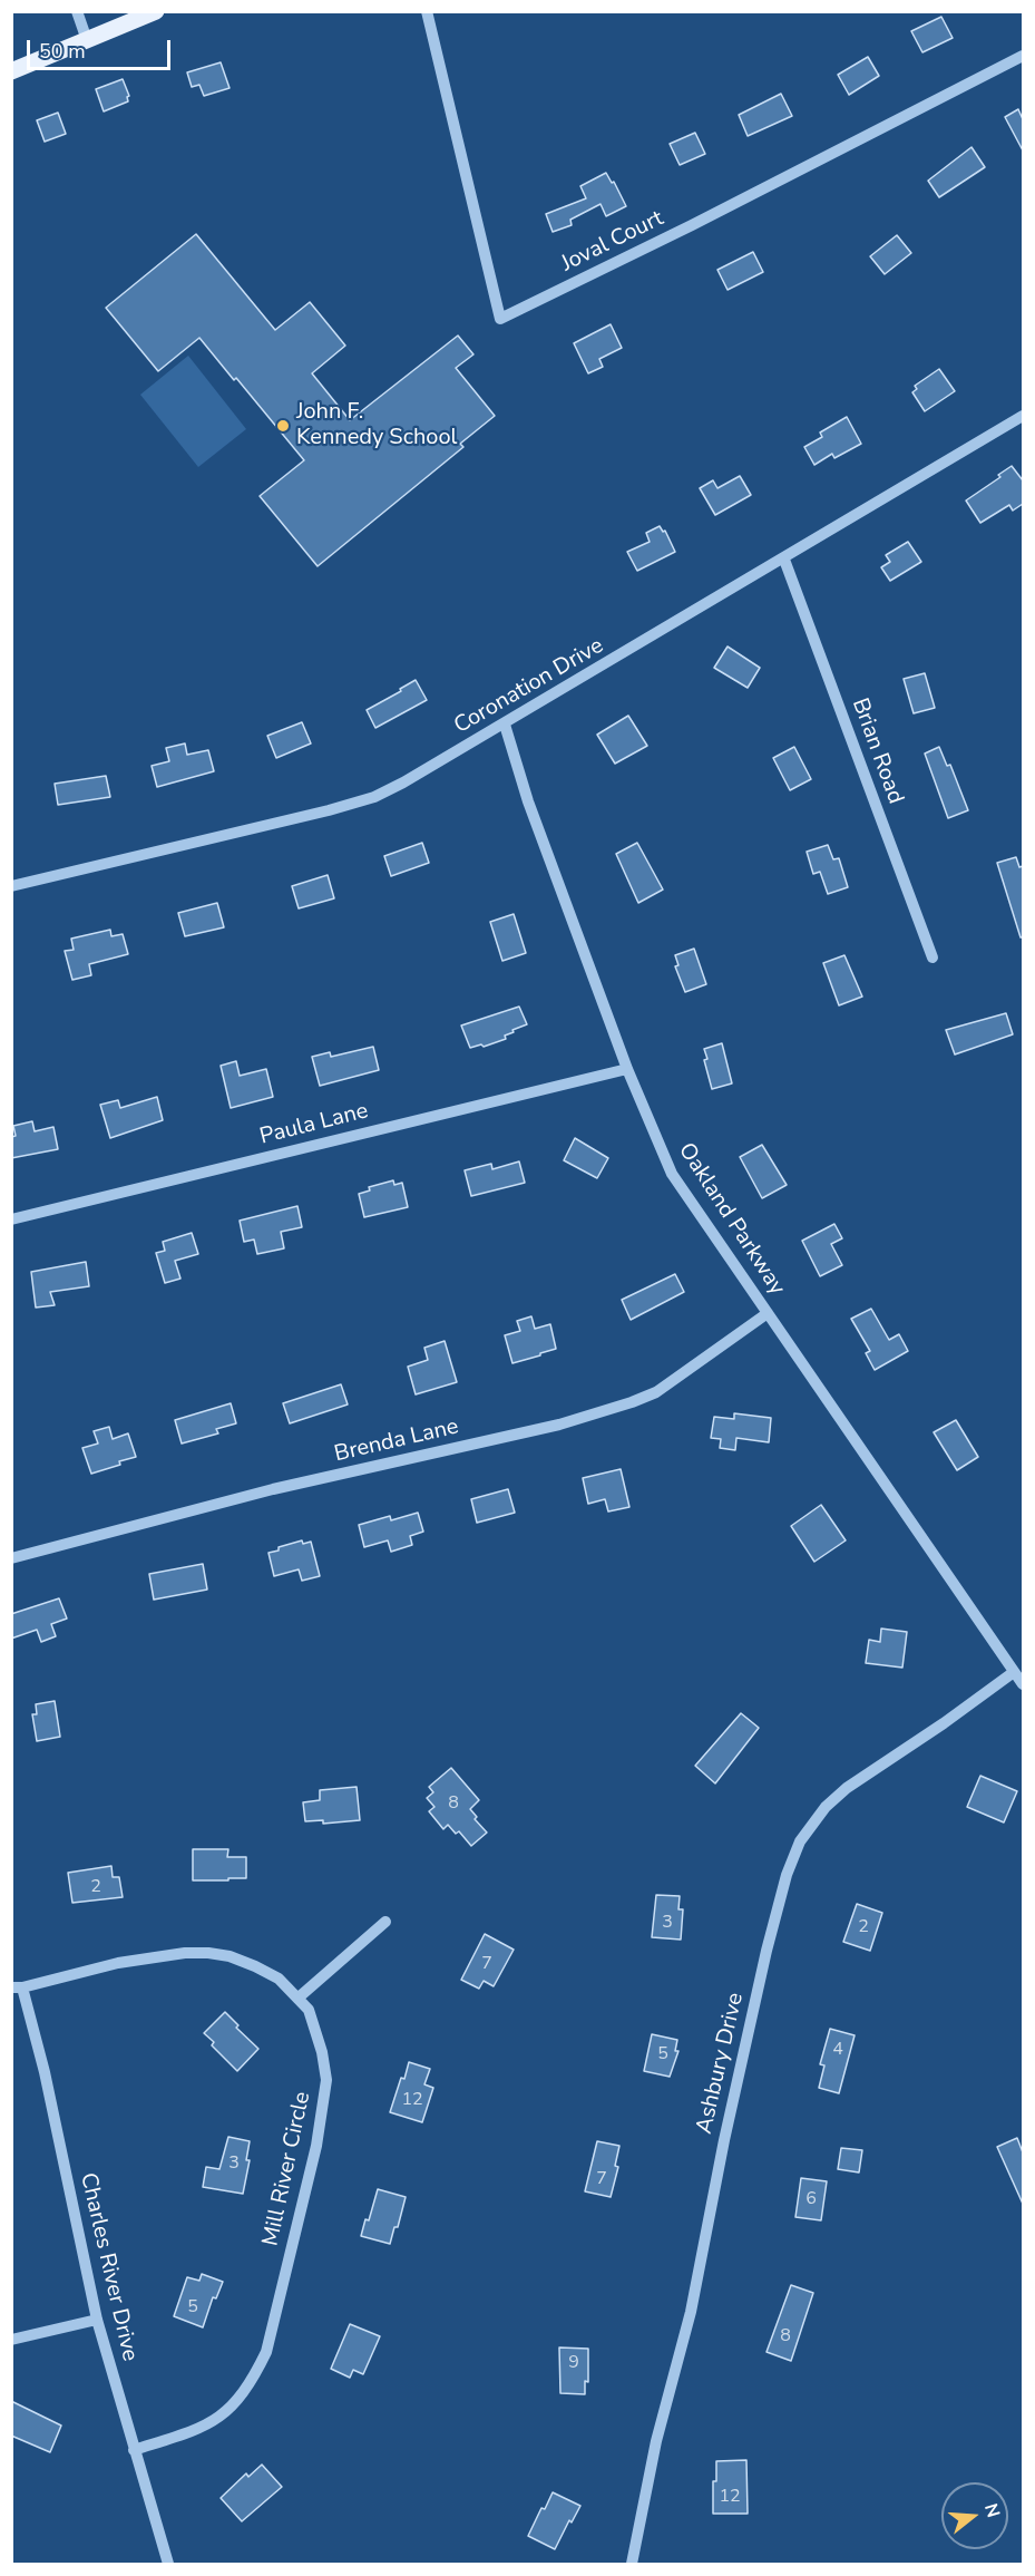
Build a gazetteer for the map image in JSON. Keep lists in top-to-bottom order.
{
  "streets": {
    "street": [
      "Joval Court",
      "Coronation Drive",
      "Brian Road",
      "Paula Lane",
      "Oakland Parkway",
      "Brenda Lane",
      "Ashbury Drive",
      "Mill River Circle",
      "Charles River Drive"
    ]
  },
  "crossings": [
    ["Coronation Drive", "Brian Road"],
    ["Coronation Drive", "Oakland Parkway"],
    ["Paula Lane", "Oakland Parkway"],
    ["Oakland Parkway", "Brenda Lane"],
    ["Oakland Parkway", "Ashbury Drive"],
    ["Mill River Circle", "Charles River Drive"]
  ],
  "places": ["John F. Kennedy School"],
  "house_numbers": [
    "8",
    "2",
    "3",
    "2",
    "7",
    "4",
    "5",
    "12",
    "3",
    "7",
    "6",
    "5",
    "8",
    "9",
    "12"
  ],
  "scale_bar": "50 m",
  "north": "right"
}
